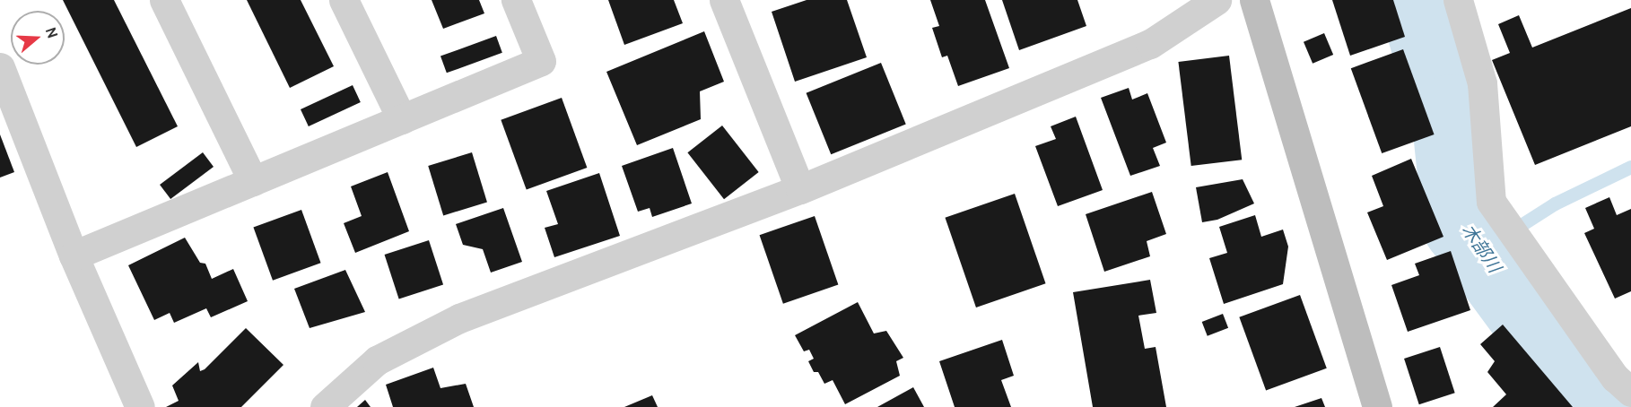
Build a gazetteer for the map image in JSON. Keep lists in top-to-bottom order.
{
  "water": ["木部川"],
  "north": "right"
}
